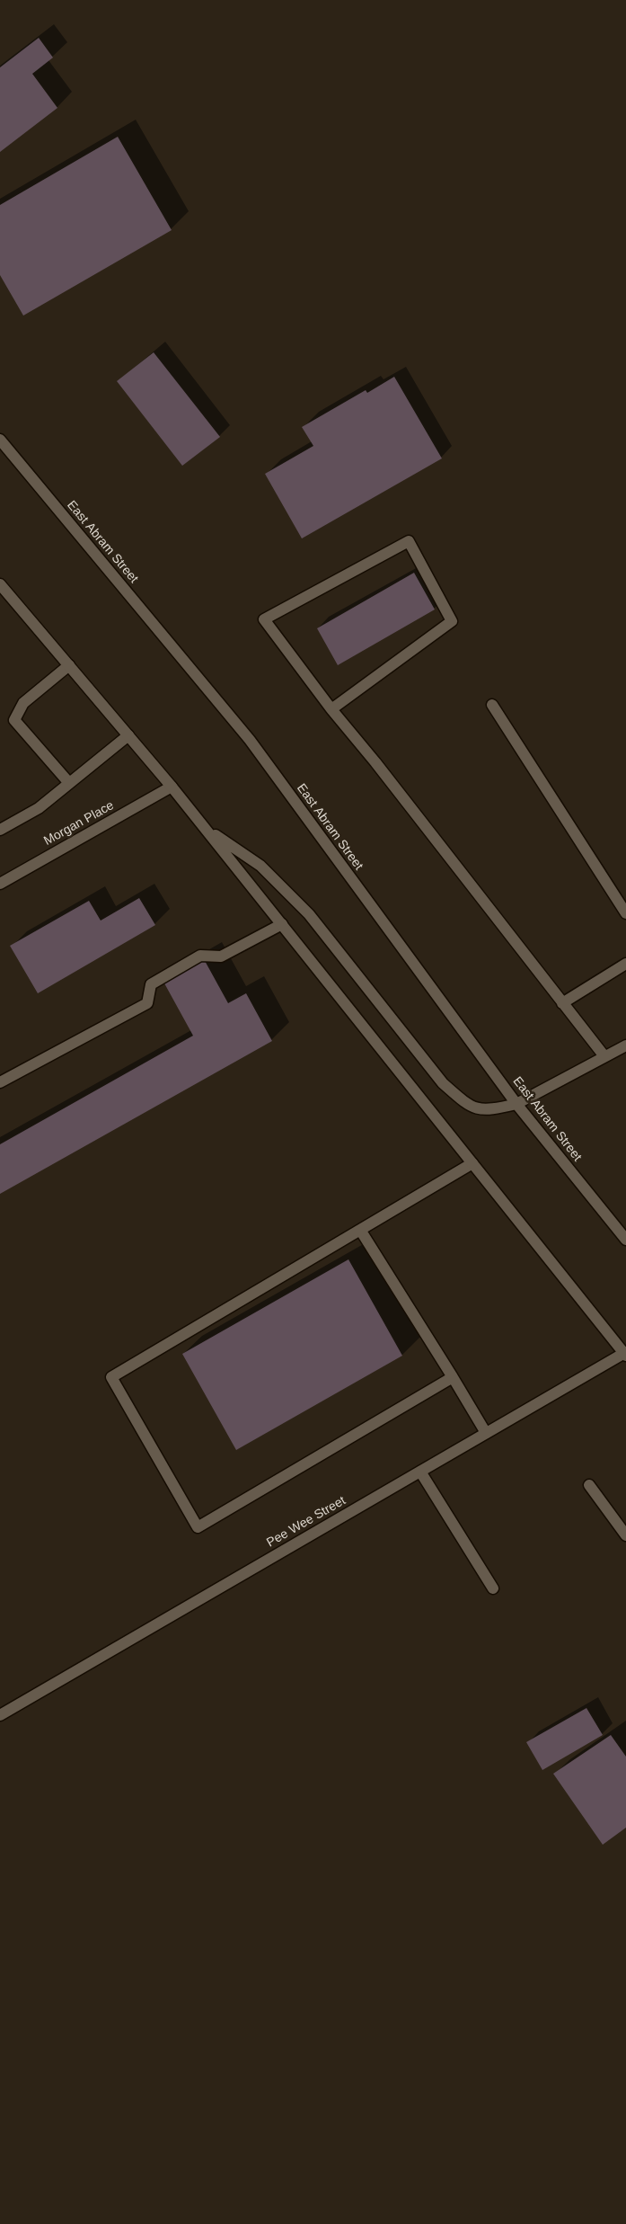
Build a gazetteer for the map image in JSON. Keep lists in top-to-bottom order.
{
  "streets": {
    "main road": ["East Abram Street", "Morgan Place", "Pee Wee Street"]
  }
}
